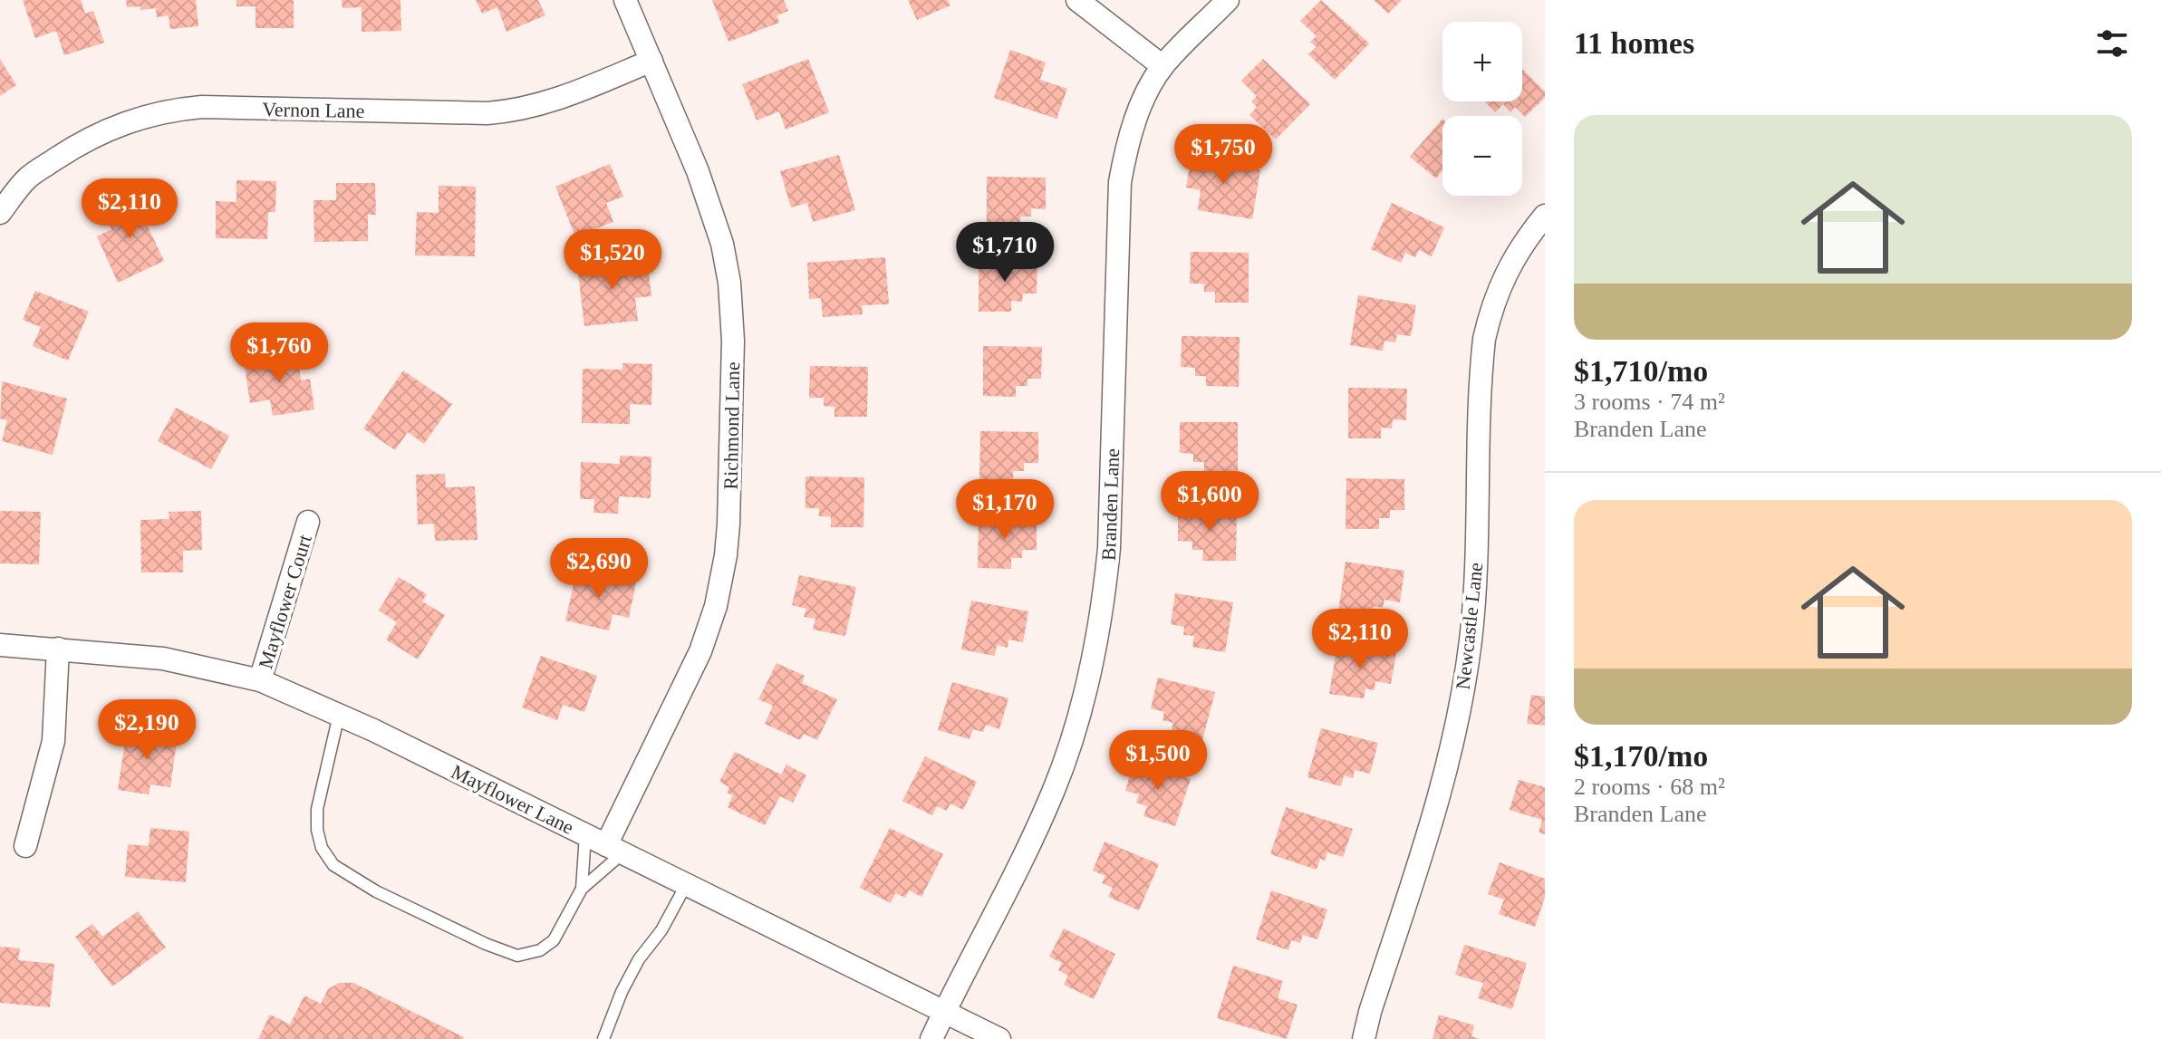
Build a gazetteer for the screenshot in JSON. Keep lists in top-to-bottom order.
{
  "streets": {
    "street": [
      "Vernon Lane",
      "Richmond Lane",
      "Branden Lane",
      "Mayflower Court",
      "Newcastle Lane",
      "Mayflower Lane"
    ]
  },
  "crossings": [
    ["Vernon Lane", "Richmond Lane"],
    ["Richmond Lane", "Mayflower Lane"],
    ["Branden Lane", "Mayflower Lane"],
    ["Mayflower Court", "Mayflower Lane"]
  ],
  "page": {
    "heading": "11 homes",
    "map_buttons": ["+", "−"],
    "list": [
      {
        "name": "$1,710/mo",
        "note": "3 rooms · 74 m² · Branden Lane"
      },
      {
        "name": "$1,170/mo",
        "note": "2 rooms · 68 m² · Branden Lane"
      }
    ],
    "price": [
      "$1,750",
      "$2,110",
      "$1,710",
      "$1,520",
      "$1,760",
      "$1,600",
      "$1,170",
      "$2,690",
      "$2,110",
      "$2,190",
      "$1,500"
    ]
  }
}
